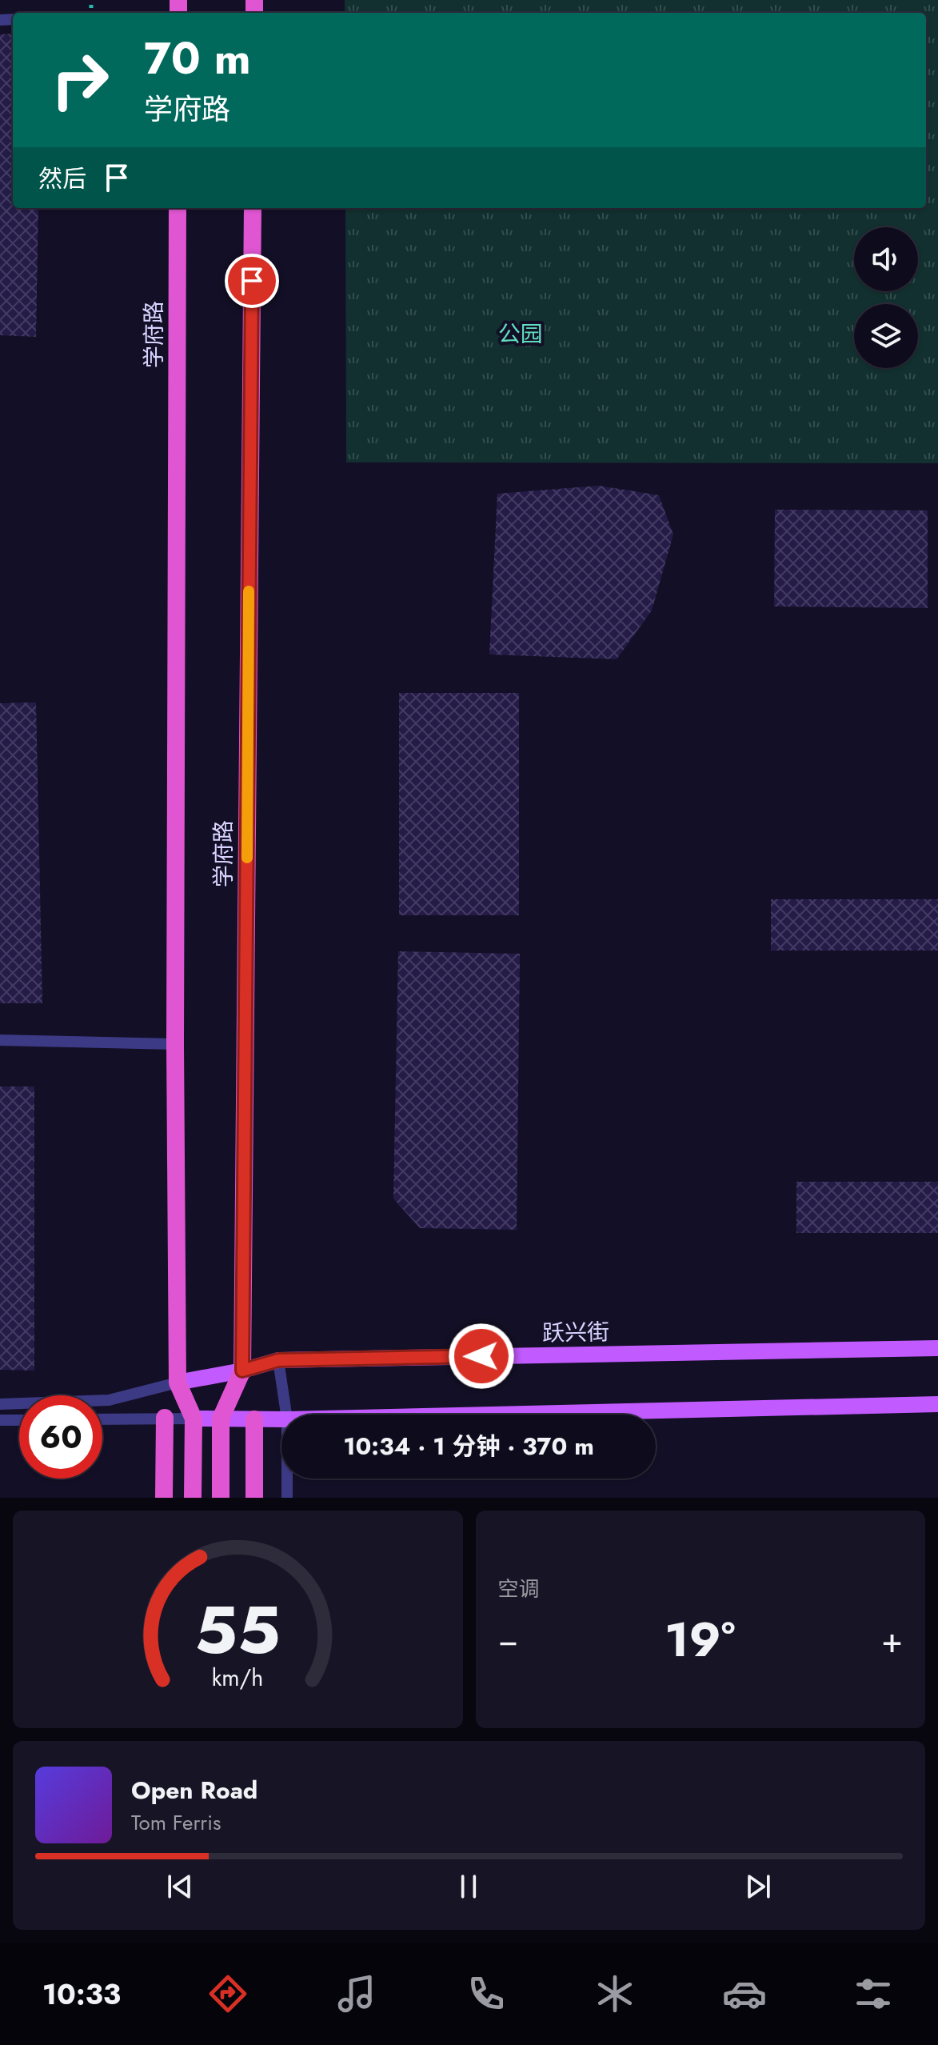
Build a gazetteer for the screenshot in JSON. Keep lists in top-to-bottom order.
{
  "streets": {
    "highway": ["学府路"],
    "main road": ["跃兴街"]
  },
  "crossings": [
    ["学府路", "跃兴街"]
  ],
  "parks": ["公园"],
  "page": {
    "turn": ["70 m", "学府路"],
    "then": "然后",
    "limit": "60",
    "trip": "10:34 · 1 分钟 · 370 m",
    "tile": "空调",
    "heat": ["−", "19°", "+"],
    "song": ["Open Road", "Tom Ferris"],
    "tabs": "10:33",
    "gauge": ["55", "km/h"]
  }
}
